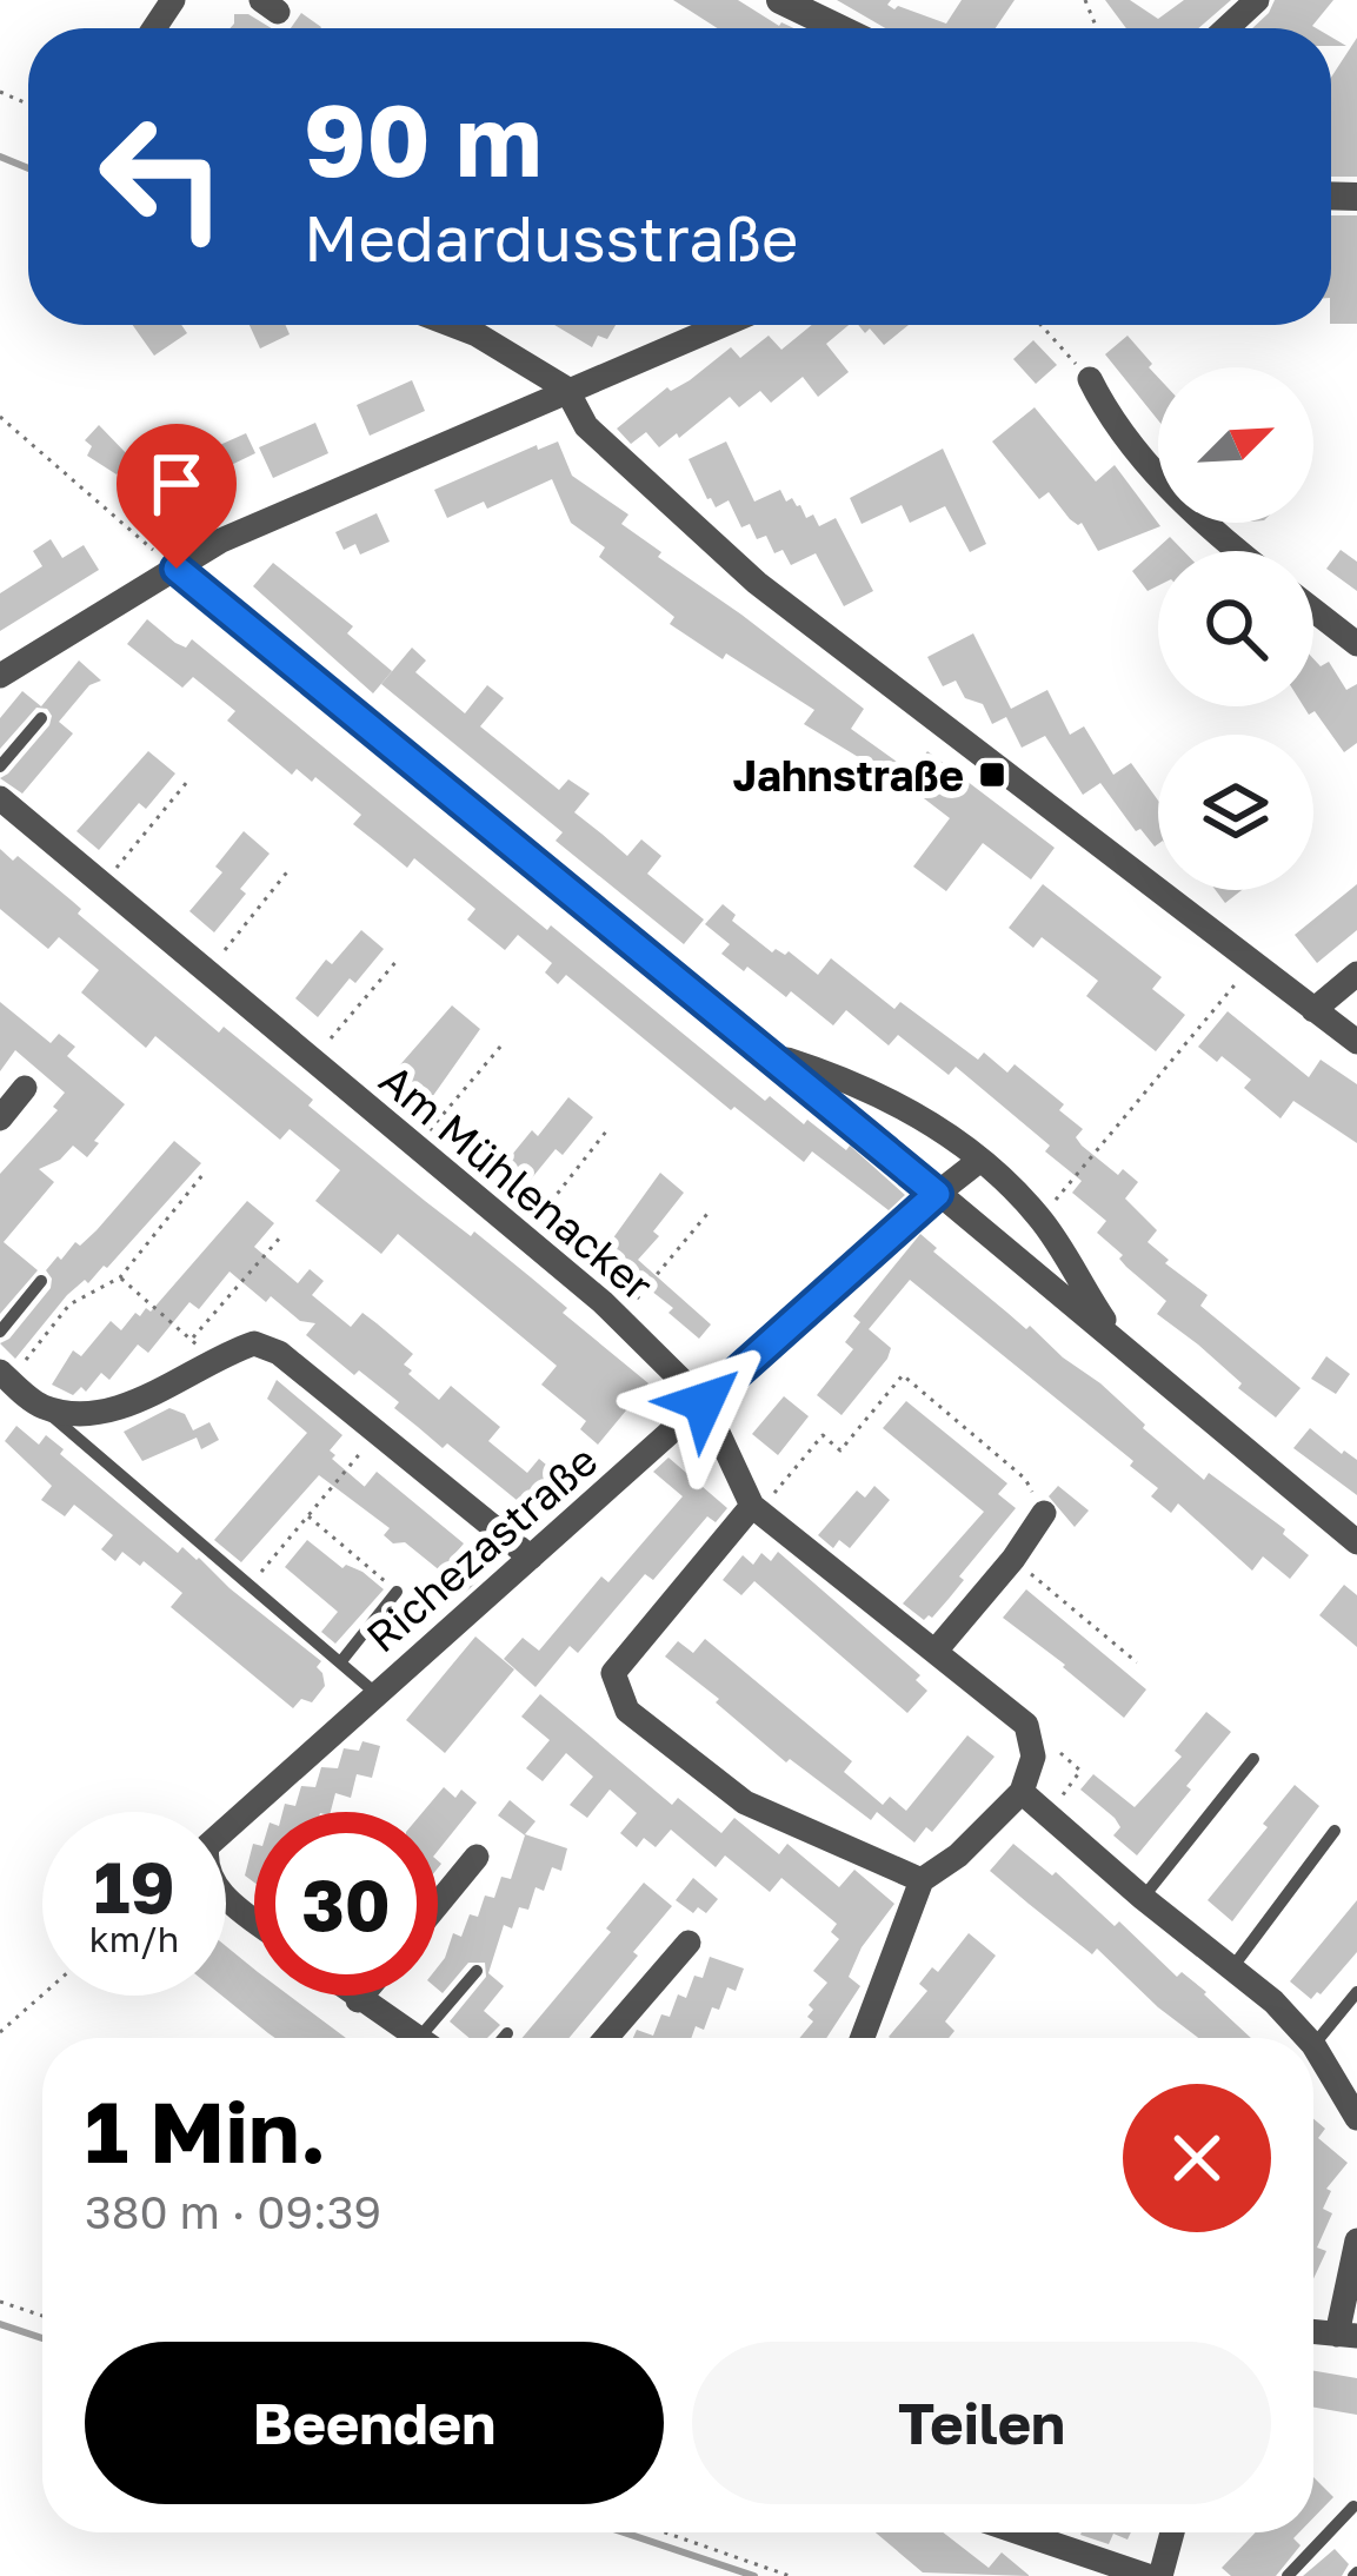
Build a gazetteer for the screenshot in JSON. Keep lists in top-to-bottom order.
{
  "streets": {
    "street": ["Am Mühlenacker", "Richezastraße"]
  },
  "crossings": [
    ["Am Mühlenacker", "Richezastraße"]
  ],
  "places": {
    "transit": ["Jahnstraße"]
  },
  "north": "top right",
  "page": {
    "turn": ["90 m", "Medardusstraße"],
    "speed": "19 km/h",
    "limit": "30",
    "heading": ["1 Min.", "380 m · 09:39"],
    "buttons": ["Beenden", "Teilen"]
  }
}
